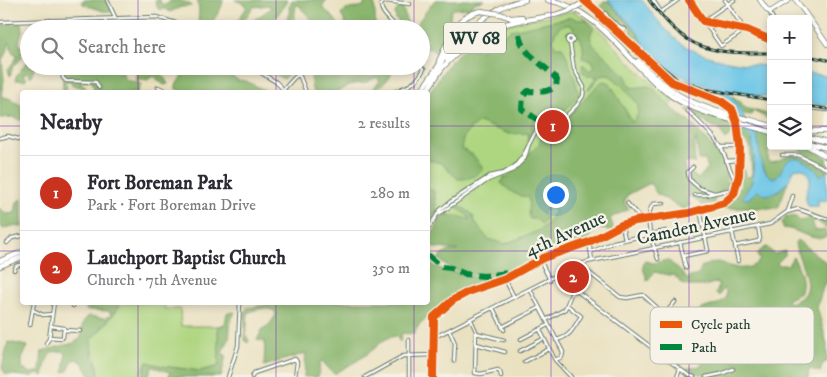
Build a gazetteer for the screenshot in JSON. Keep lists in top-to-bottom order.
{
  "streets": {
    "highway": ["WV 68"],
    "street": ["Camden Avenue", "4th Avenue"]
  },
  "crossings": [
    ["Camden Avenue", "4th Avenue"]
  ],
  "legend": ["Cycle path", "Path"],
  "page": {
    "map_buttons": ["+", "−"],
    "search": "Search here",
    "heading": ["Nearby", "2 results"],
    "pins": ["1", "2"],
    "list": [
      {
        "mark": "1",
        "name": "Fort Boreman Park",
        "note": "Park · Fort Boreman Drive",
        "value": "280 m"
      },
      {
        "mark": "2",
        "name": "Lauchport Baptist Church",
        "note": "Church · 7th Avenue",
        "value": "350 m"
      }
    ]
  }
}
